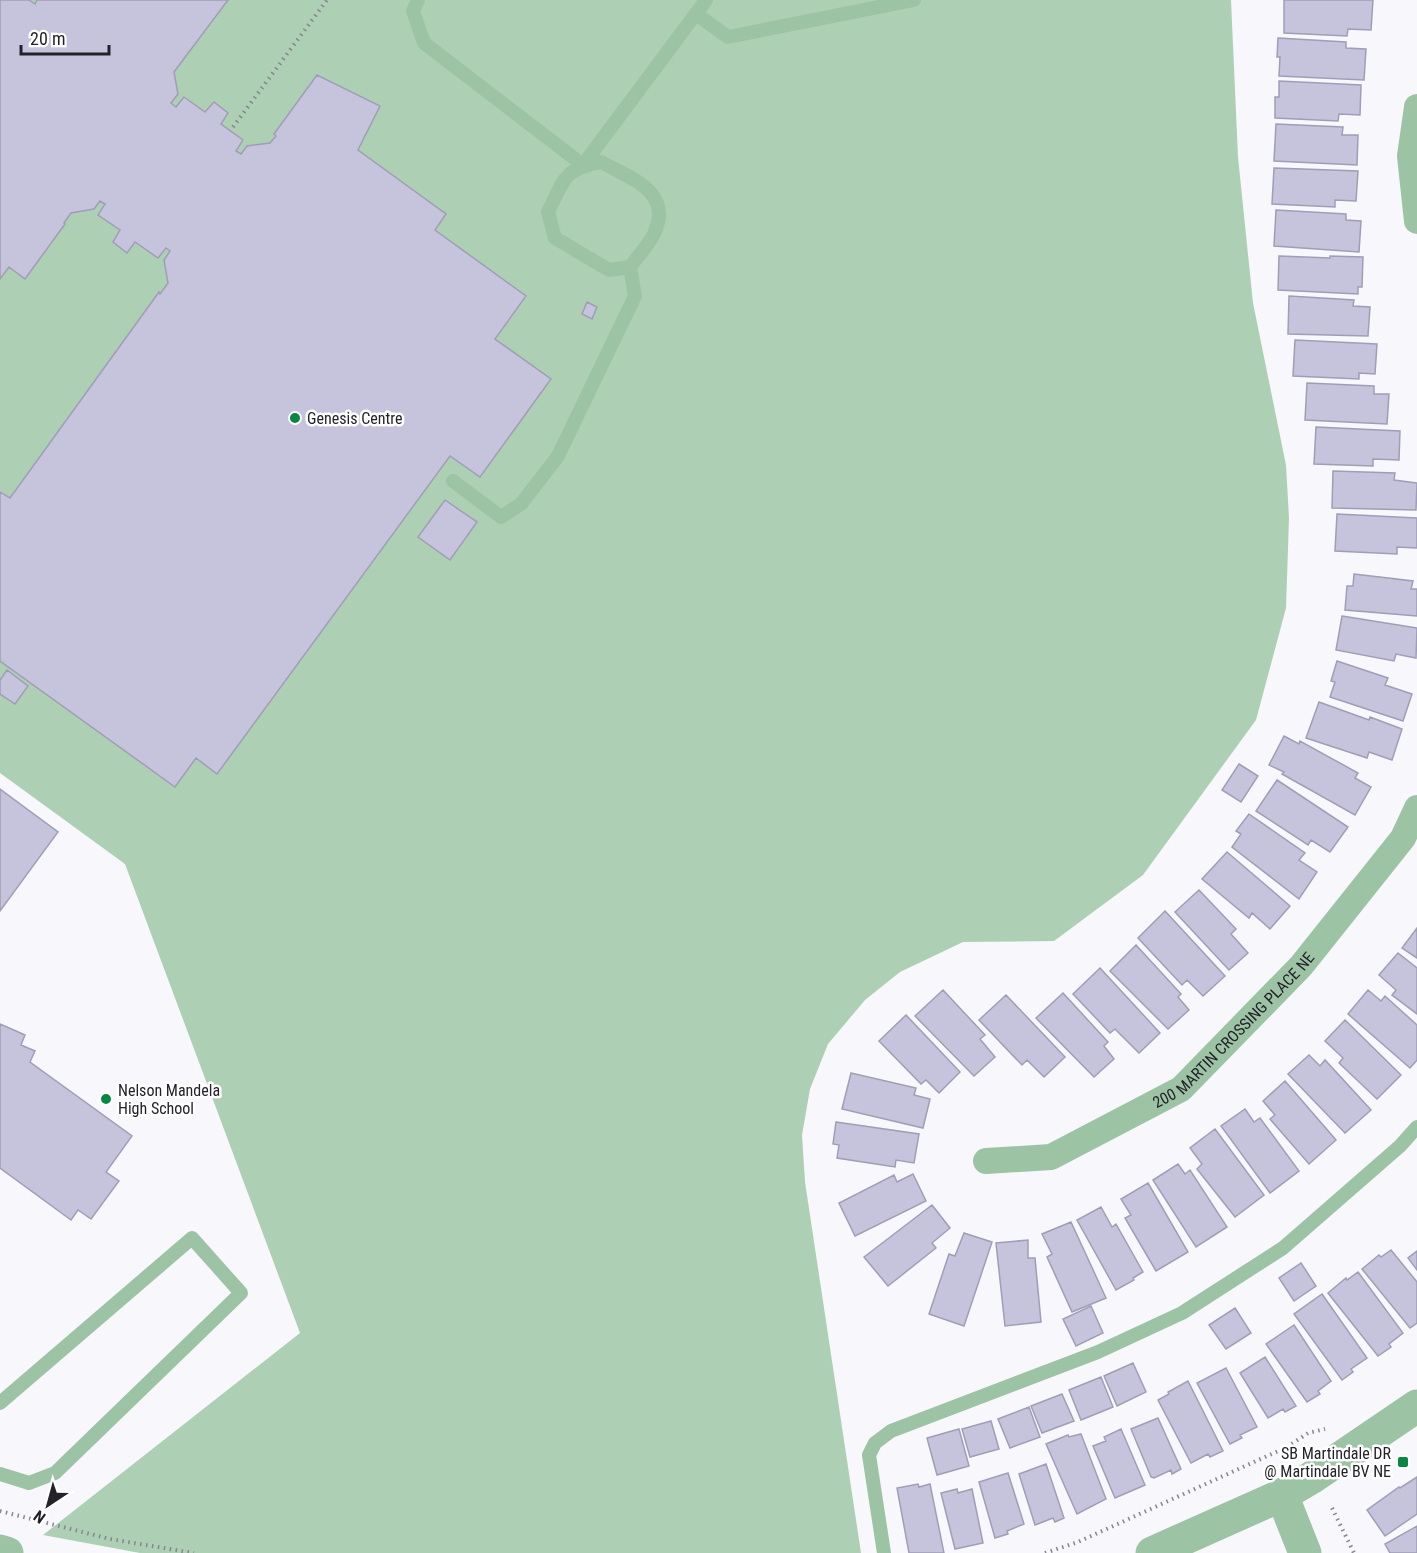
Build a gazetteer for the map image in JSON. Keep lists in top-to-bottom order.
{
  "streets": {
    "street": ["200 MARTIN CROSSING PLACE NE"]
  },
  "places": {
    "other": ["Genesis Centre", "Nelson Mandela High School"],
    "transit": ["SB Martindale DR @ Martindale BV NE"]
  },
  "scale_bar": "20 m",
  "north": "bottom left"
}
